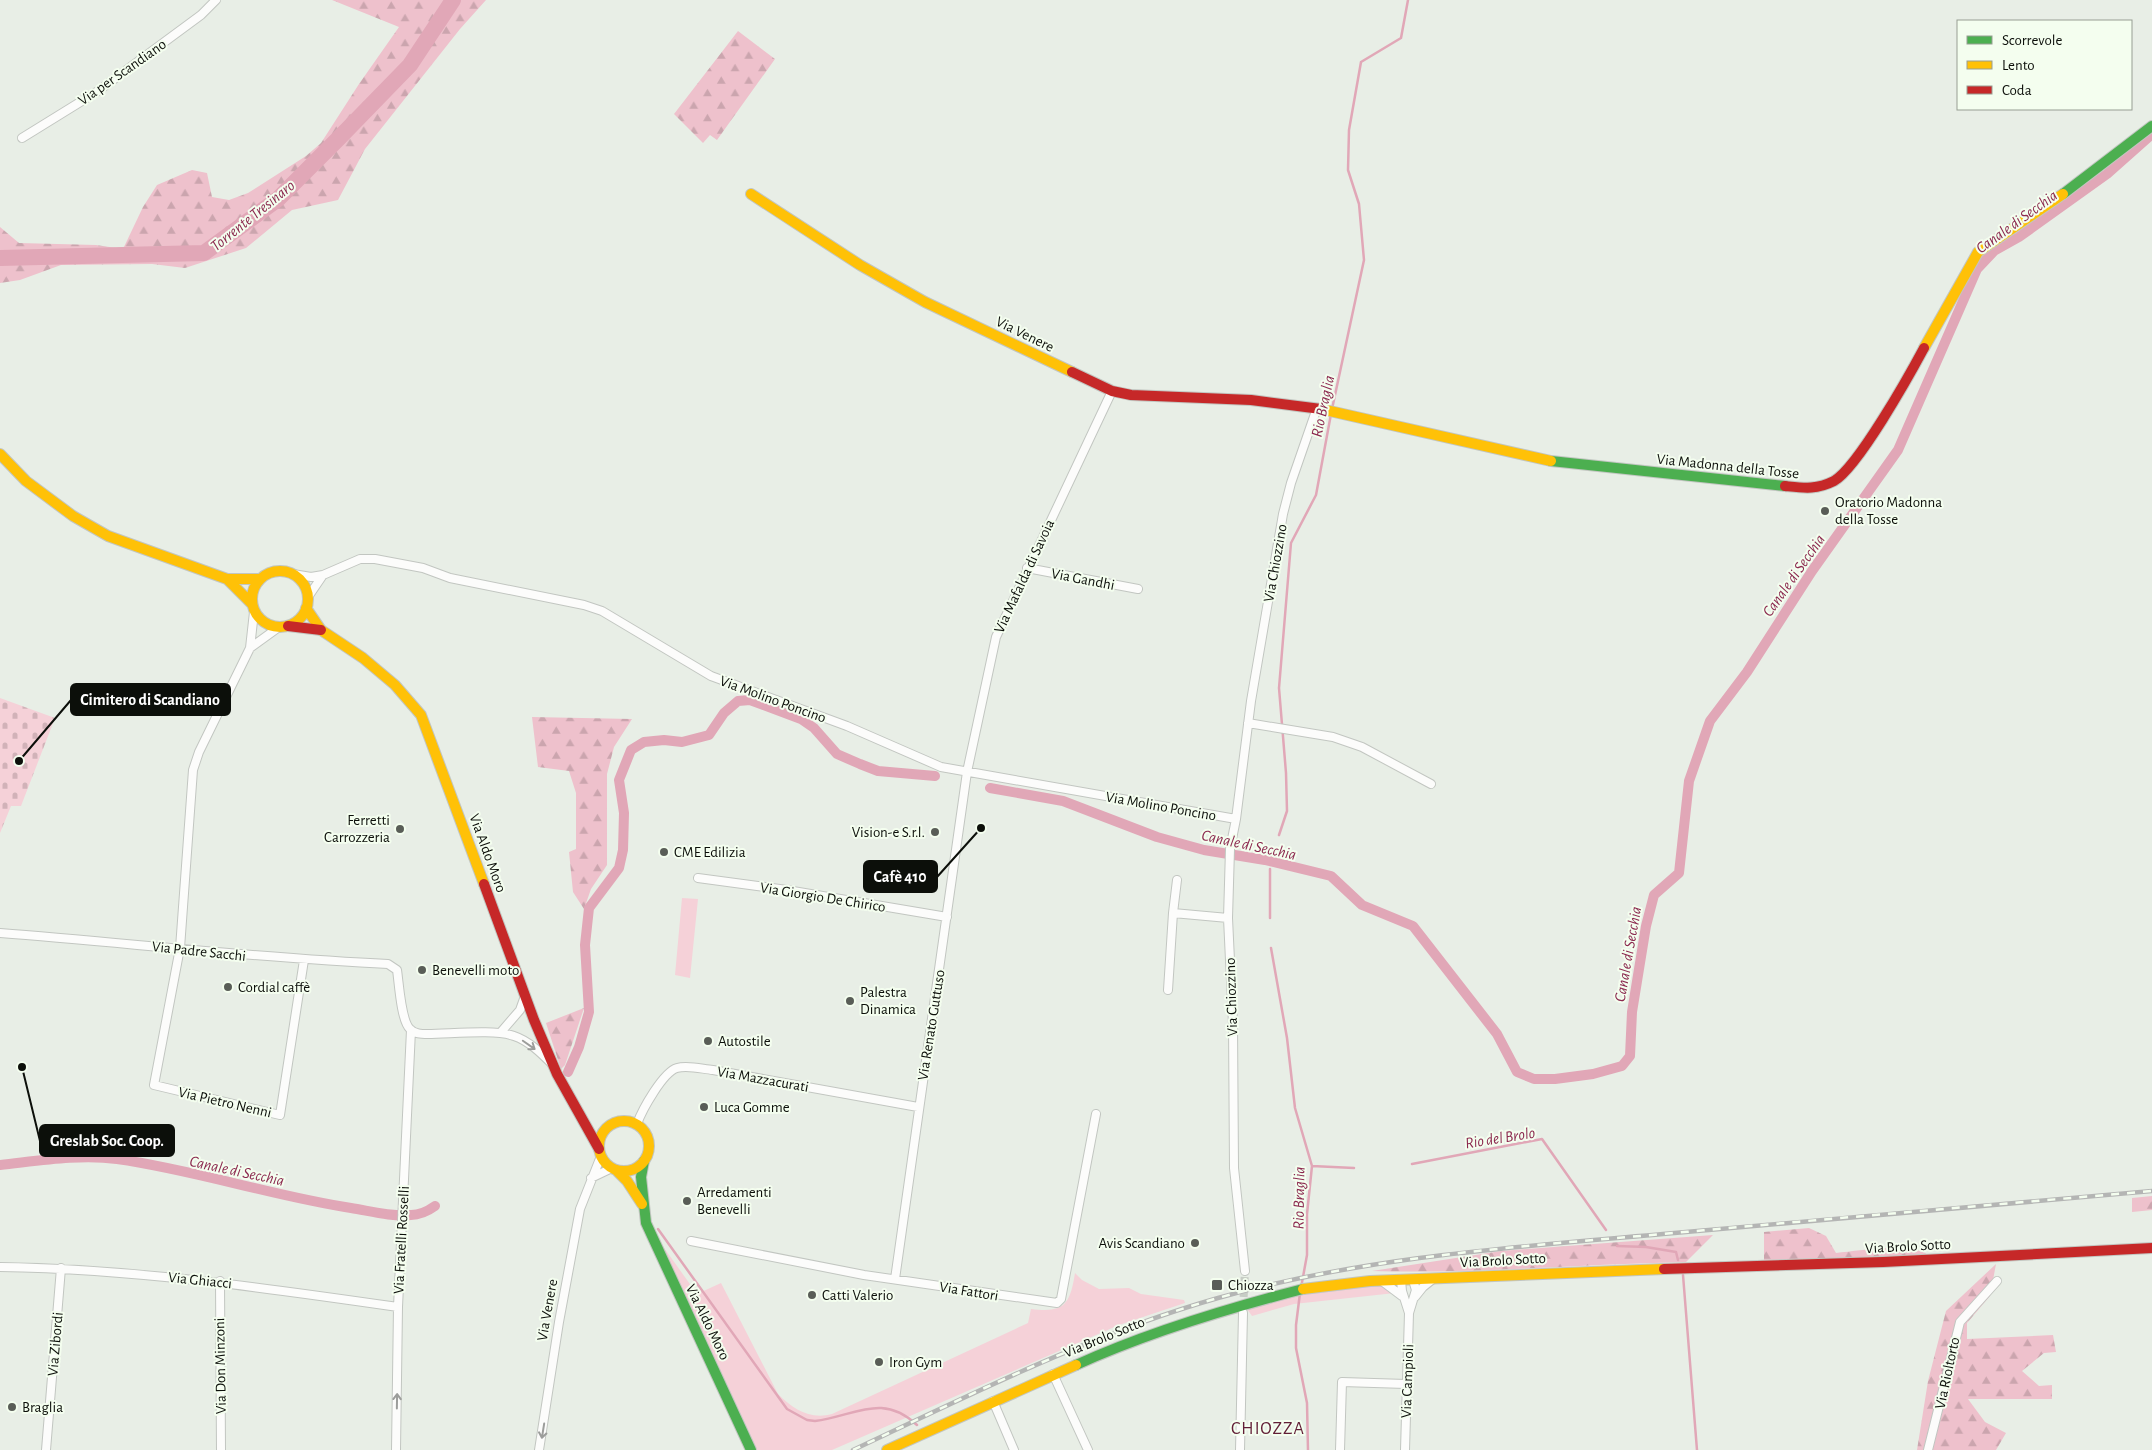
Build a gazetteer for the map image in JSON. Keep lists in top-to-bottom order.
{
  "streets": {
    "main road": [
      "Via Venere",
      "Via Madonna della Tosse",
      "Via Aldo Moro",
      "Via Brolo Sotto"
    ],
    "street": [
      "Via per Scandiano",
      "Via Chiozzino",
      "Via Mafalda di Savoia",
      "Via Gandhi",
      "Via Molino Poncino",
      "Via Giorgio De Chirico",
      "Via Padre Sacchi",
      "Via Renato Guttuso",
      "Via Mazzacurati",
      "Via Pietro Nenni",
      "Via Fratelli Rosselli",
      "Via Ghiacci",
      "Via Fattori",
      "Via Zibordi",
      "Via Don Minzoni",
      "Via Rioltorto",
      "Via Campioli"
    ]
  },
  "crossings": [
    ["Via Venere", "Via Madonna della Tosse"],
    ["Via Venere", "Via Chiozzino"],
    ["Via Venere", "Via Mafalda di Savoia"],
    ["Via Venere", "Via Aldo Moro"],
    ["Via Venere", "Via Mazzacurati"],
    ["Via Madonna della Tosse", "Via Chiozzino"],
    ["Via Chiozzino", "Via Molino Poncino"],
    ["Via Mafalda di Savoia", "Via Gandhi"],
    ["Via Mafalda di Savoia", "Via Molino Poncino"],
    ["Via Mafalda di Savoia", "Via Renato Guttuso"],
    ["Via Molino Poncino", "Via Aldo Moro"],
    ["Via Molino Poncino", "Via Renato Guttuso"],
    ["Via Aldo Moro", "Via Mazzacurati"],
    ["Via Giorgio De Chirico", "Via Renato Guttuso"],
    ["Via Padre Sacchi", "Via Pietro Nenni"],
    ["Via Padre Sacchi", "Via Fratelli Rosselli"],
    ["Via Renato Guttuso", "Via Mazzacurati"],
    ["Via Renato Guttuso", "Via Fattori"],
    ["Via Fratelli Rosselli", "Via Ghiacci"],
    ["Via Brolo Sotto", "Via Campioli"],
    ["Via Ghiacci", "Via Zibordi"],
    ["Via Ghiacci", "Via Don Minzoni"]
  ],
  "districts": ["CHIOZZA"],
  "water": [
    "Torrente Tresinaro",
    "Canale di Secchia",
    "Rio Braglia",
    "Rio del Brolo"
  ],
  "places": {
    "other": [
      "Oratorio Madonna della Tosse",
      "Cimitero di Scandiano",
      "Cafè 410",
      "Ferretti Carrozzeria",
      "Vision-e S.r.l.",
      "CME Edilizia",
      "Benevelli moto",
      "Cordial caffè",
      "Palestra Dinamica",
      "Autostile",
      "Greslab Soc. Coop.",
      "Luca Gomme",
      "Arredamenti Benevelli",
      "Avis Scandiano",
      "Catti Valerio",
      "Iron Gym",
      "Braglia"
    ],
    "transit": ["Chiozza"]
  },
  "legend": ["Scorrevole", "Lento", "Coda"]
}
